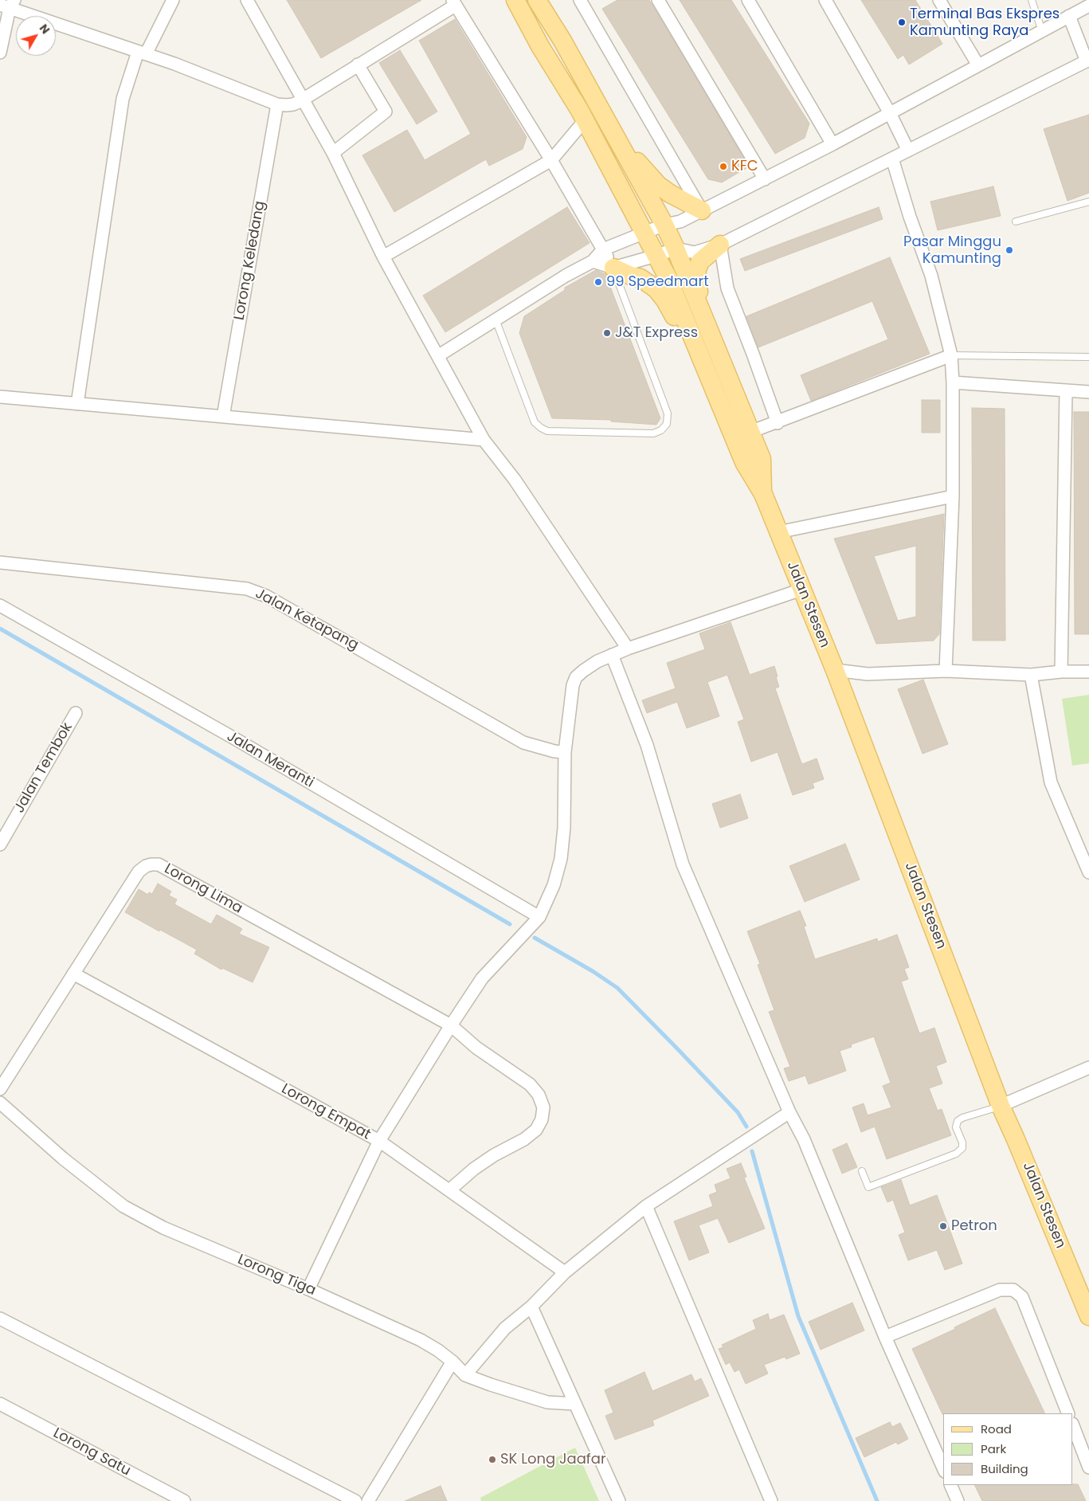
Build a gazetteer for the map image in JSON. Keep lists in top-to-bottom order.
{
  "streets": {
    "main road": ["Jalan Stesen"],
    "street": [
      "Lorong Keledang",
      "Jalan Ketapang",
      "Jalan Meranti",
      "Jalan Tembok",
      "Lorong Lima",
      "Lorong Empat",
      "Lorong Tiga",
      "Lorong Satu"
    ]
  },
  "crossings": [
    ["Lorong Lima", "Lorong Empat"]
  ],
  "places": [
    "Terminal Bas Ekspres Kamunting Raya",
    "KFC",
    "Pasar Minggu Kamunting",
    "99 Speedmart",
    "J&T Express",
    "Petron",
    "SK Long Jaafar"
  ],
  "legend": ["Road", "Park", "Building"],
  "north": "top right"
}
